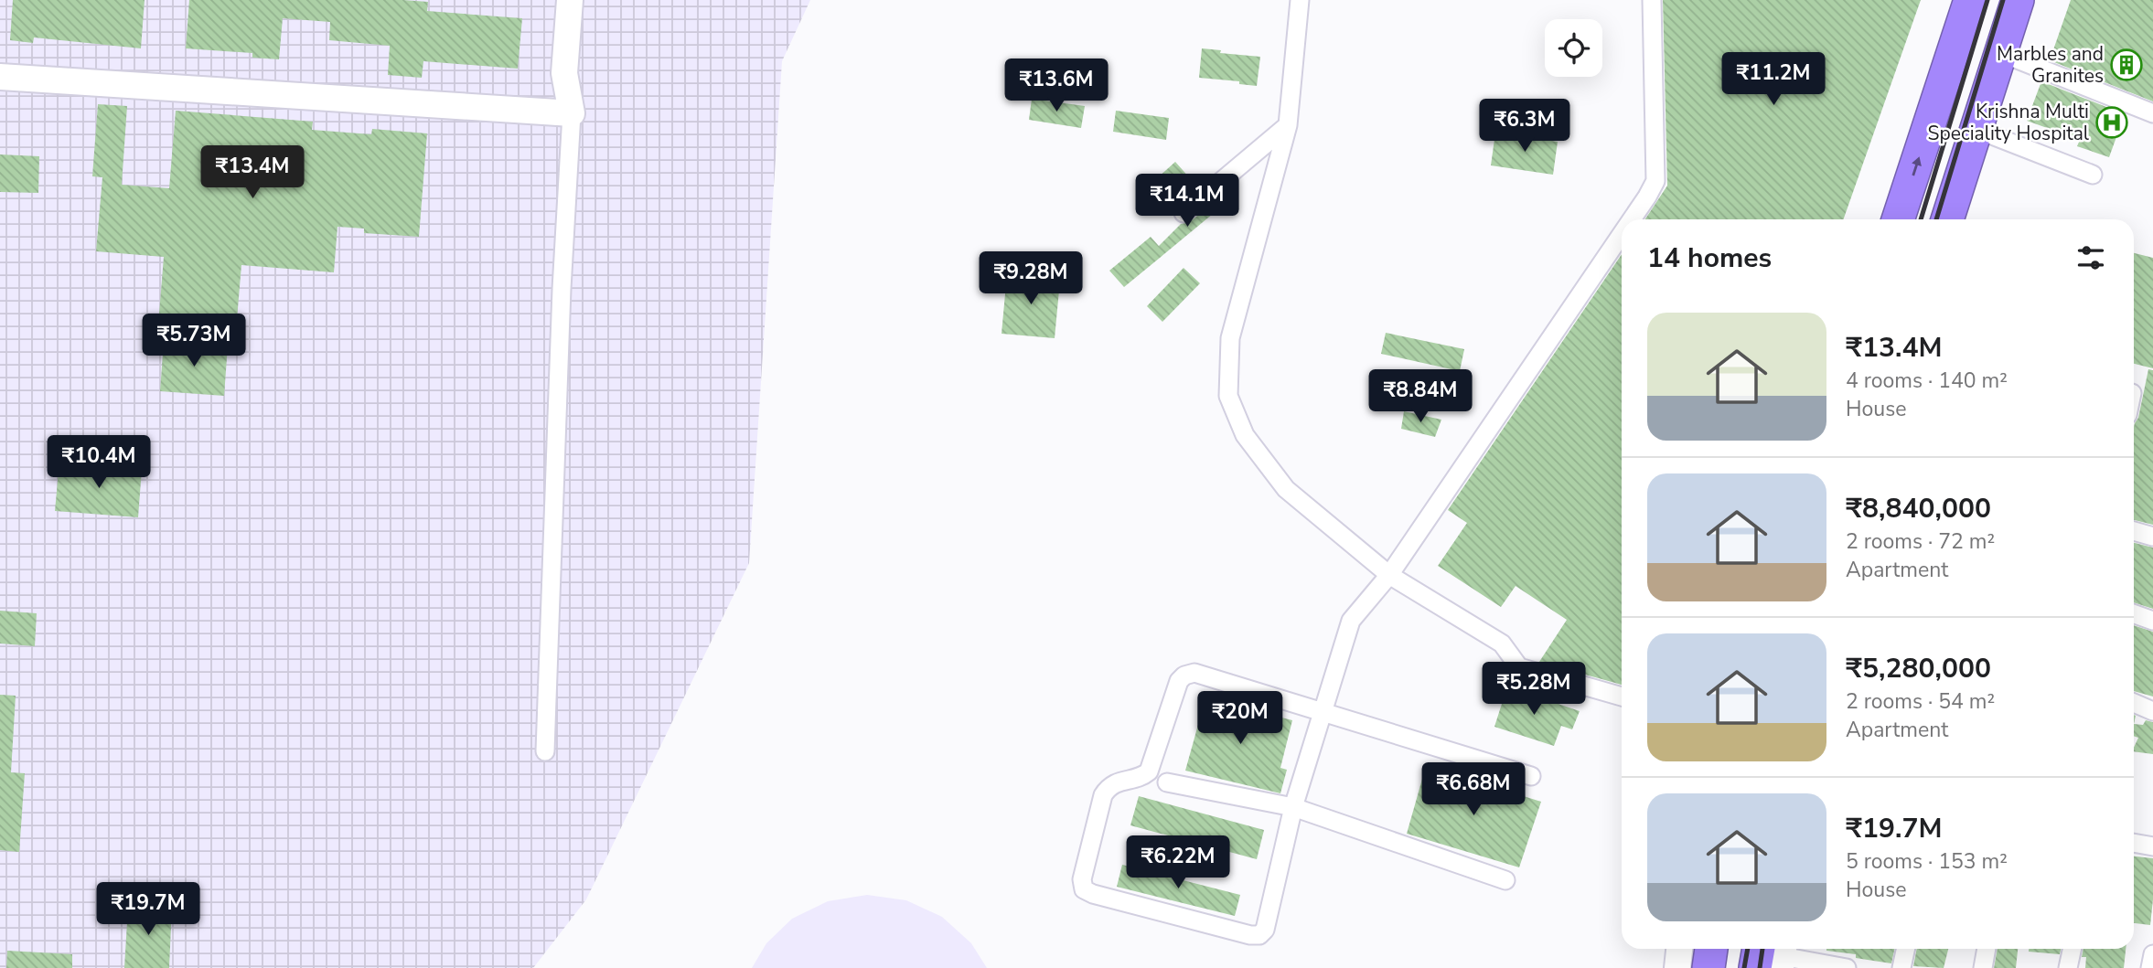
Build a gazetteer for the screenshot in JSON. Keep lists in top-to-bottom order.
{
  "places": {
    "building": ["Marbles and Granites"],
    "hospital": ["Krishna Multi Speciality Hospital"]
  },
  "page": {
    "price": [
      "₹11.2M",
      "₹13.6M",
      "₹6.3M",
      "₹13.4M",
      "₹14.1M",
      "₹9.28M",
      "₹5.73M",
      "₹8.84M",
      "₹10.4M",
      "₹5.28M",
      "₹20M",
      "₹6.68M",
      "₹6.22M",
      "₹19.7M"
    ],
    "heading": "14 homes",
    "list": [
      {
        "name": "₹13.4M",
        "note": "4 rooms · 140 m² · House"
      },
      {
        "name": "₹8,840,000",
        "note": "2 rooms · 72 m² · Apartment"
      },
      {
        "name": "₹5,280,000",
        "note": "2 rooms · 54 m² · Apartment"
      },
      {
        "name": "₹19.7M",
        "note": "5 rooms · 153 m² · House"
      }
    ]
  }
}
